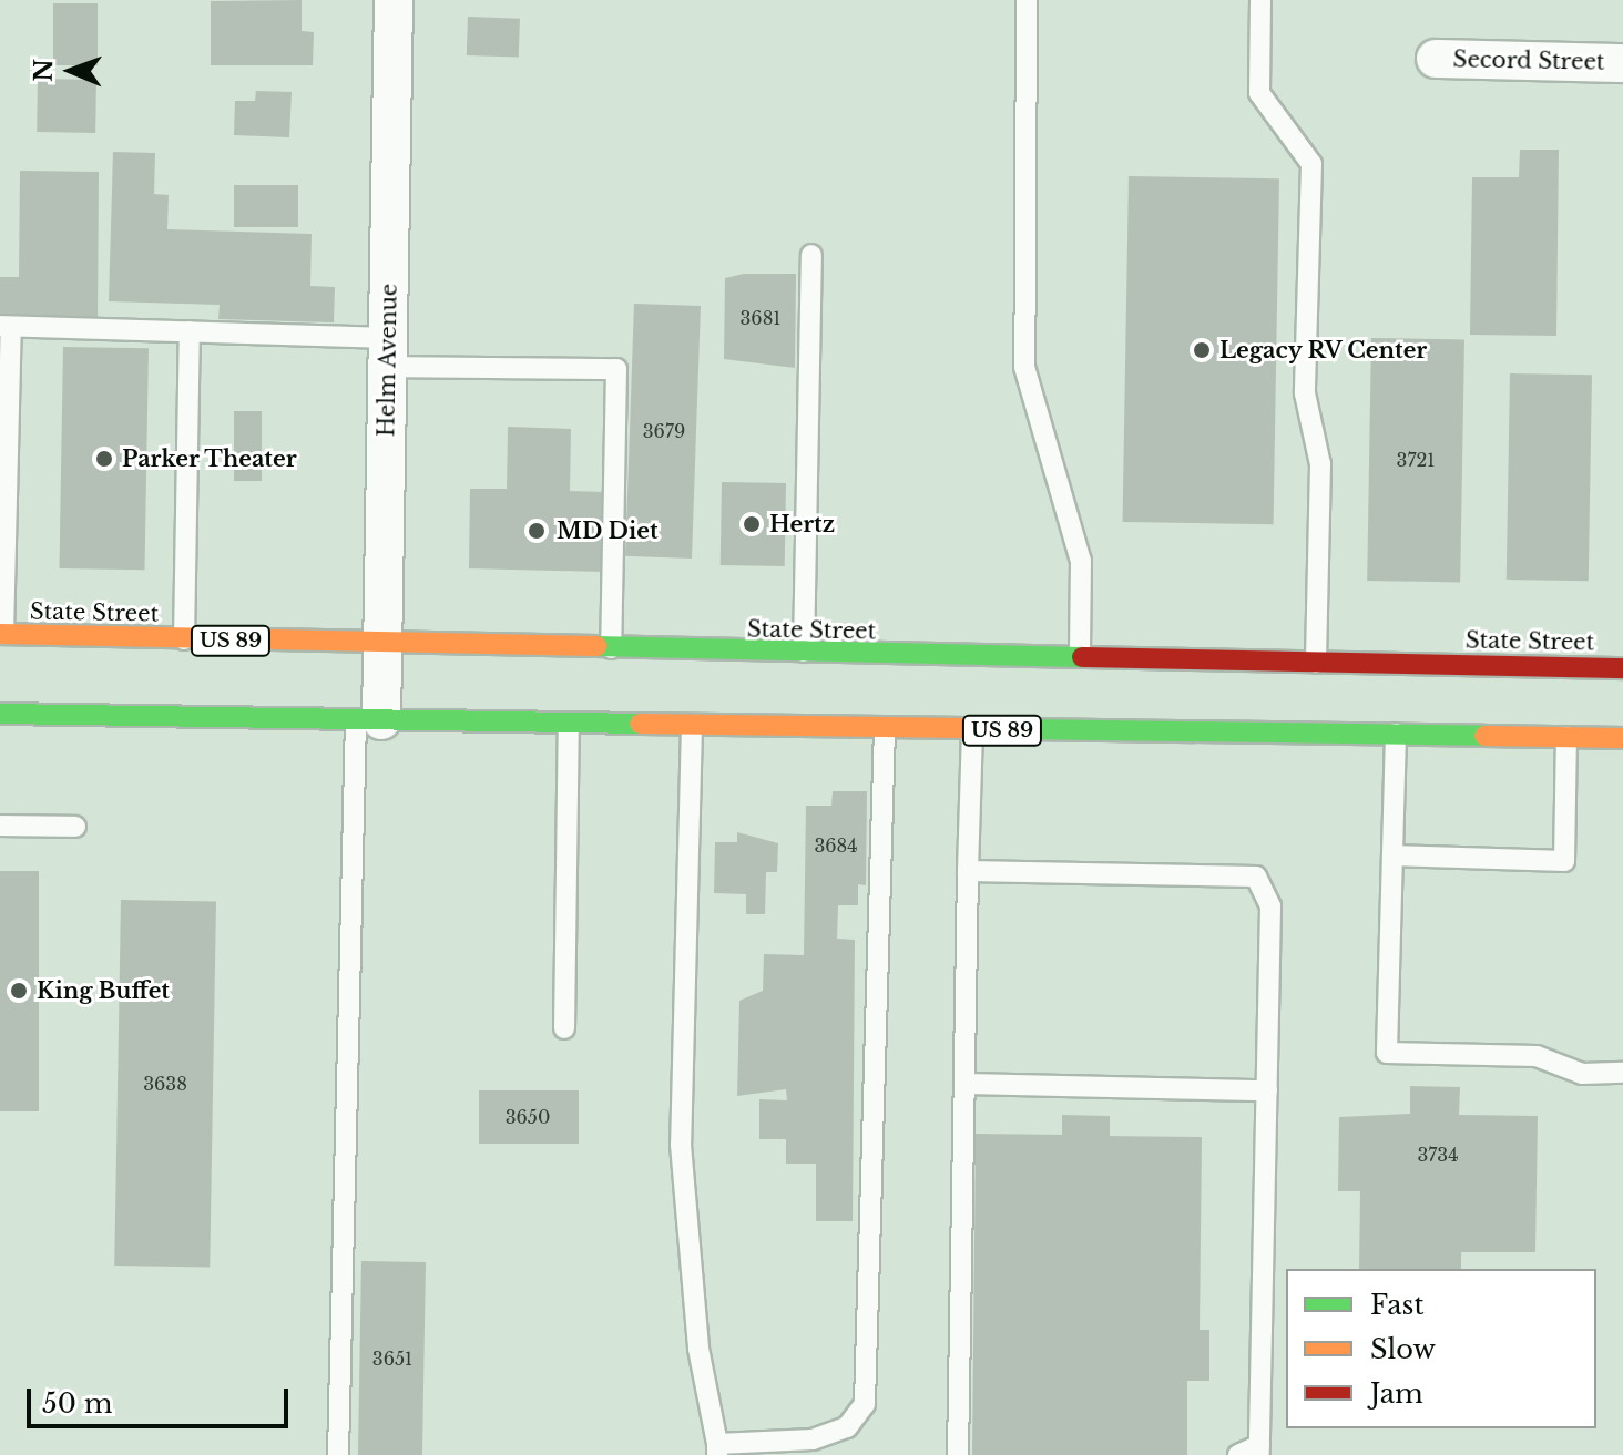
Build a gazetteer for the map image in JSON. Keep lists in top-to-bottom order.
{
  "streets": {
    "main road": ["State Street", "US 89"],
    "street": ["Secord Street", "Helm Avenue"]
  },
  "crossings": [
    ["Helm Avenue", "State Street"],
    ["Helm Avenue", "US 89"]
  ],
  "places": [
    "Legacy RV Center",
    "Parker Theater",
    "Hertz",
    "MD Diet",
    "King Buffet"
  ],
  "house_numbers": [
    "3681",
    "3679",
    "3721",
    "3684",
    "3638",
    "3650",
    "3734",
    "3651"
  ],
  "legend": ["Fast", "Slow", "Jam"],
  "scale_bar": "50 m",
  "north": "left"
}
